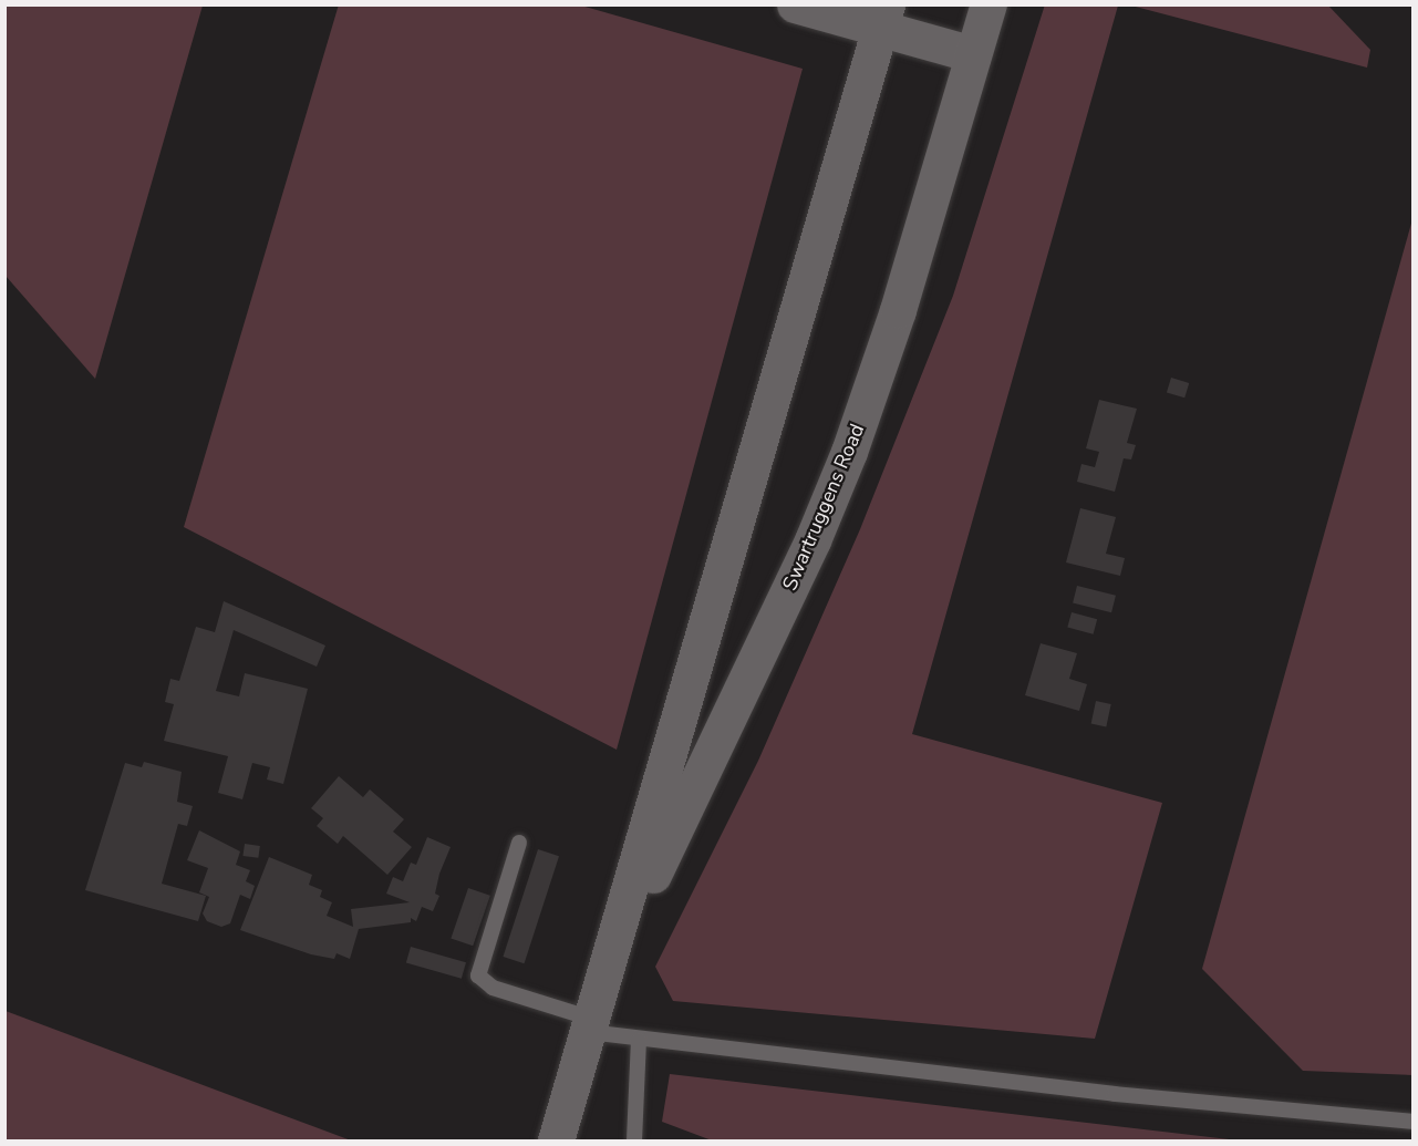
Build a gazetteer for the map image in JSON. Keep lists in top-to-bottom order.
{
  "streets": {
    "main road": ["Swartruggens Road"]
  }
}
